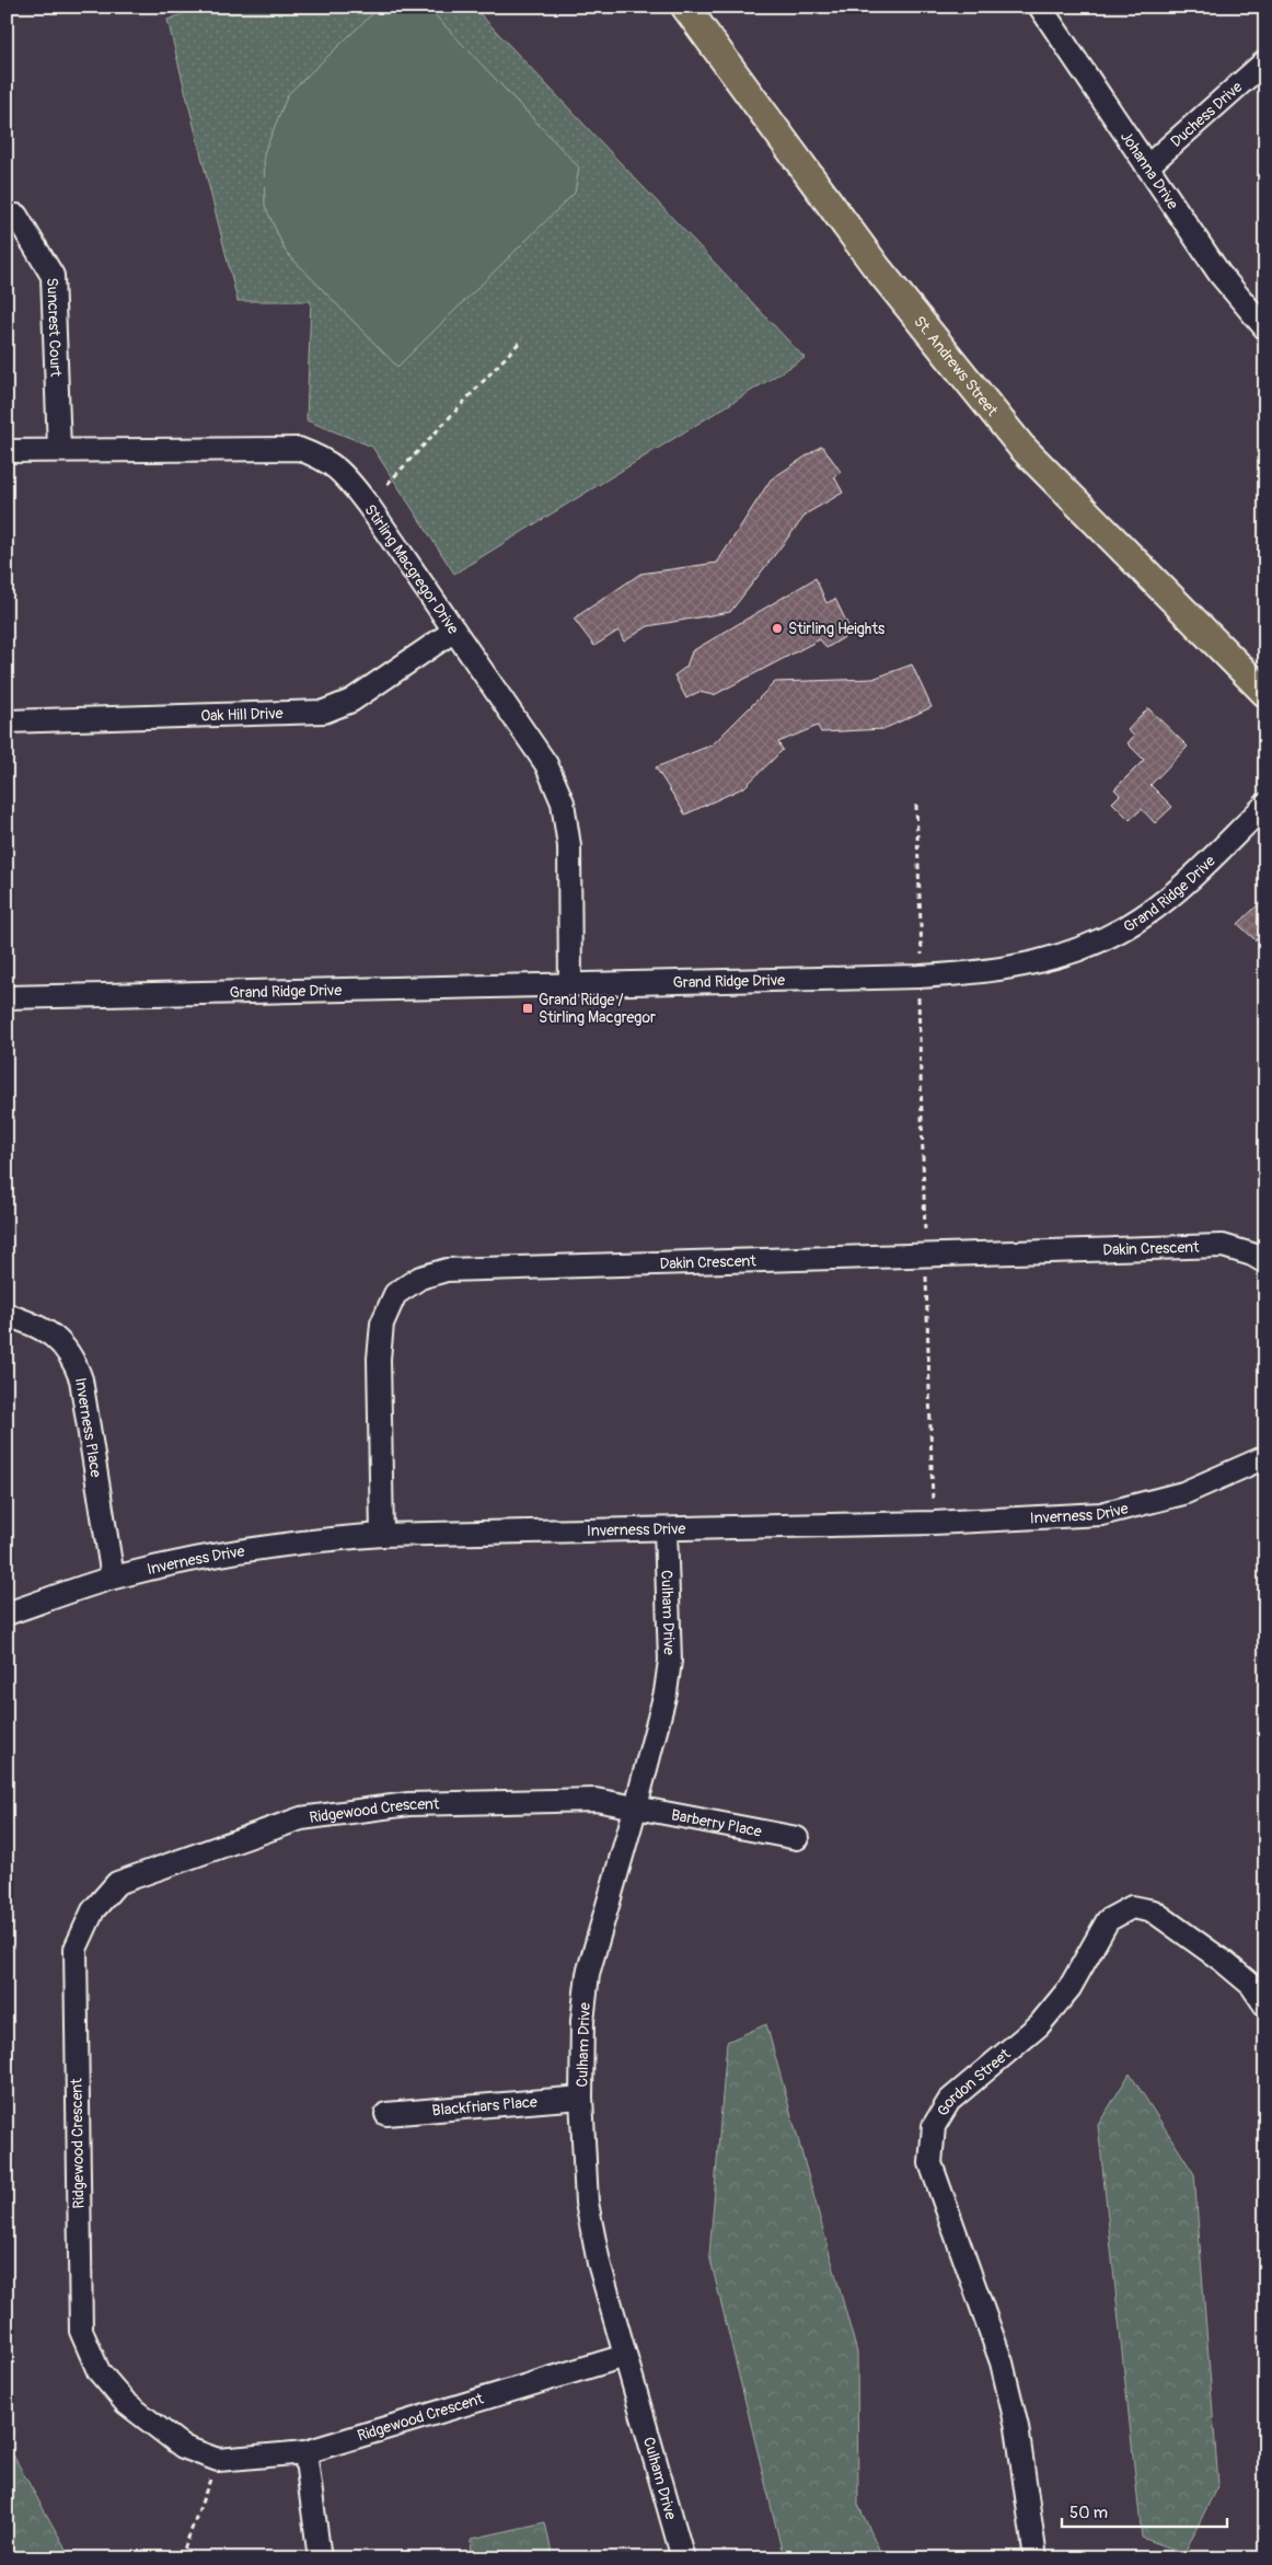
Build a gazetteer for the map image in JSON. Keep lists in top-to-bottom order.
{
  "streets": {
    "main road": ["St. Andrews Street"],
    "street": [
      "Duchess Drive",
      "Johanna Drive",
      "Suncrest Court",
      "Stirling Macgregor Drive",
      "Oak Hill Drive",
      "Grand Ridge Drive",
      "Dakin Crescent",
      "Inverness Place",
      "Inverness Drive",
      "Culham Drive",
      "Ridgewood Crescent",
      "Barberry Place",
      "Gordon Street",
      "Blackfriars Place"
    ]
  },
  "crossings": [
    ["Duchess Drive", "Johanna Drive"],
    ["Suncrest Court", "Stirling Macgregor Drive"],
    ["Stirling Macgregor Drive", "Oak Hill Drive"],
    ["Stirling Macgregor Drive", "Grand Ridge Drive"],
    ["Dakin Crescent", "Inverness Drive"],
    ["Inverness Place", "Inverness Drive"],
    ["Inverness Drive", "Culham Drive"],
    ["Culham Drive", "Ridgewood Crescent"],
    ["Culham Drive", "Barberry Place"],
    ["Culham Drive", "Blackfriars Place"],
    ["Ridgewood Crescent", "Barberry Place"]
  ],
  "places": {
    "other": ["Stirling Heights"],
    "transit": ["Grand Ridge / Stirling Macgregor"]
  },
  "scale_bar": "50 m"
}
